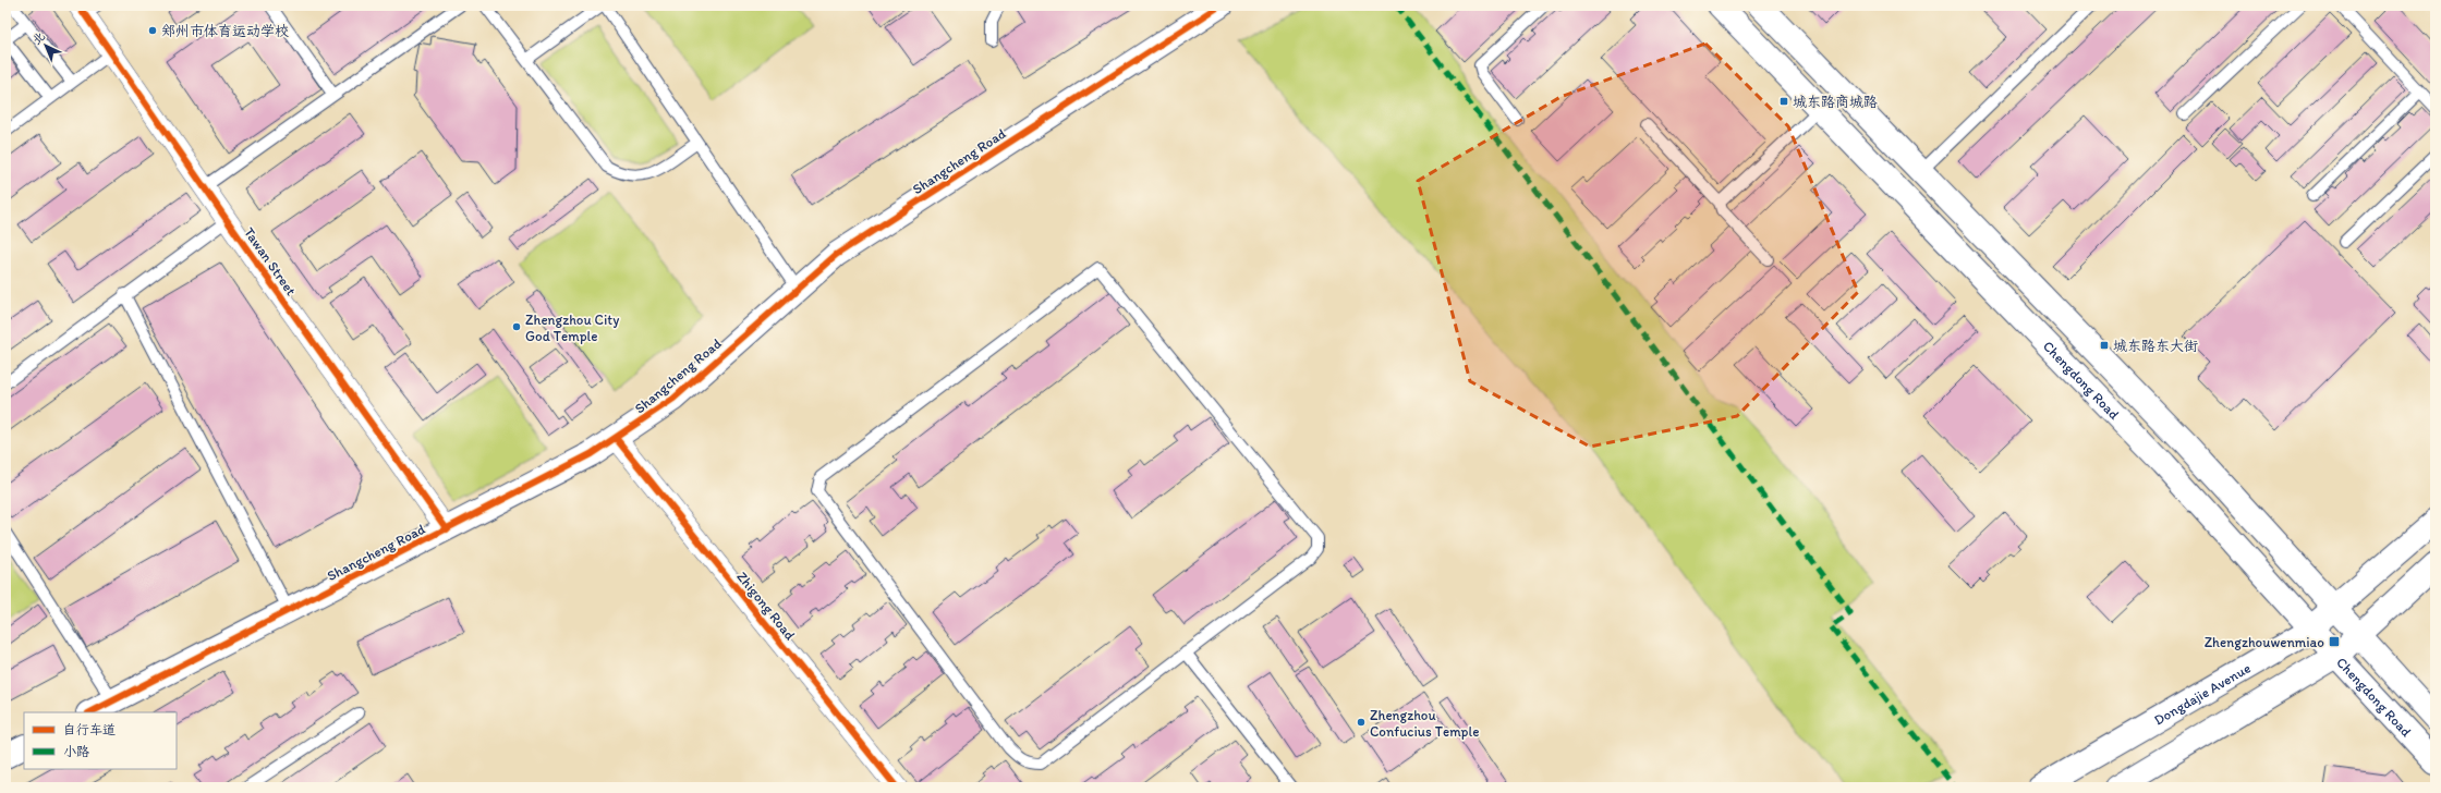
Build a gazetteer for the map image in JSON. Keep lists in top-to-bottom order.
{
  "streets": {
    "main road": ["Shangcheng Road", "Chengdong Road", "Dongdajie Avenue"],
    "street": ["Tawan Street", "Zhigong Road"]
  },
  "crossings": [
    ["Shangcheng Road", "Tawan Street"],
    ["Shangcheng Road", "Zhigong Road"],
    ["Chengdong Road", "Dongdajie Avenue"]
  ],
  "places": {
    "other": ["郑州市体育运动学校", "Zhengzhou City God Temple", "Zhengzhou Confucius Temple"],
    "transit": ["城东路商城路", "城东路东大街", "Zhengzhouwenmiao"]
  },
  "legend": ["自行车道", "小路"],
  "north": "top left"
}
